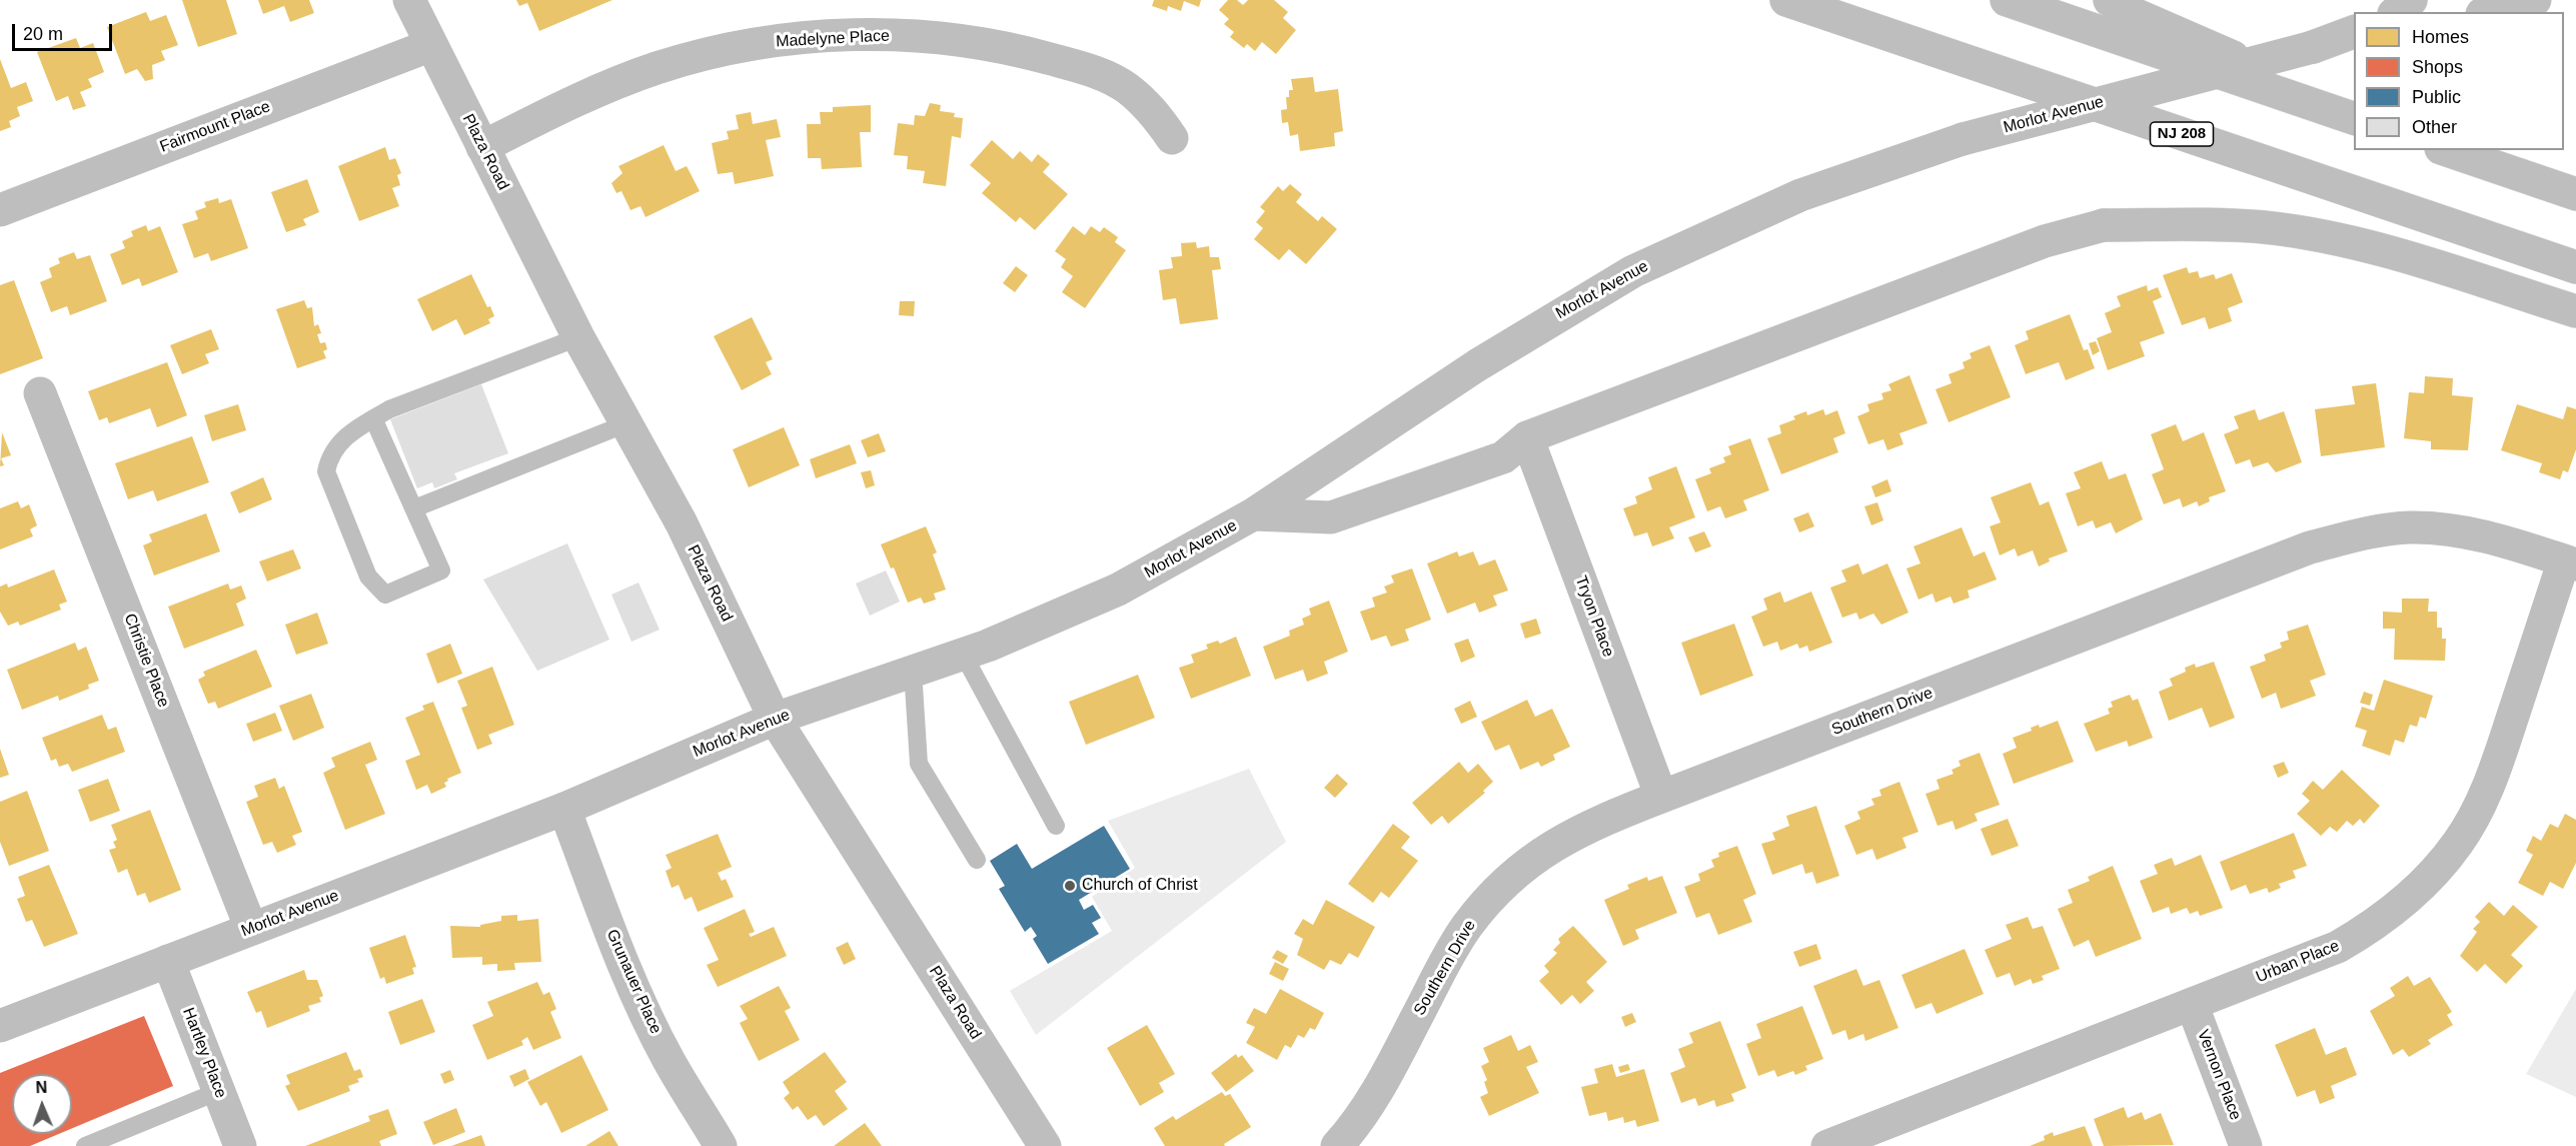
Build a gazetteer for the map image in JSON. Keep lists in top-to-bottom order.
{
  "streets": {
    "main road": [
      "Madelyne Place",
      "Morlot Avenue",
      "Fairmount Place",
      "NJ 208",
      "Plaza Road",
      "Tryon Place",
      "Christie Place",
      "Southern Drive",
      "Urban Place",
      "Grunauer Place",
      "Hartley Place",
      "Vernon Place"
    ]
  },
  "crossings": [
    ["Madelyne Place", "Plaza Road"],
    ["Morlot Avenue", "Plaza Road"],
    ["Morlot Avenue", "Christie Place"],
    ["Morlot Avenue", "Grunauer Place"],
    ["Morlot Avenue", "Hartley Place"],
    ["Fairmount Place", "Plaza Road"],
    ["Tryon Place", "Southern Drive"],
    ["Southern Drive", "Urban Place"],
    ["Urban Place", "Vernon Place"]
  ],
  "places": ["Church of Christ"],
  "legend": [
    "Homes",
    "Shops",
    "Public",
    "Other"
  ],
  "scale_bar": "20 m",
  "north": "top"
}
